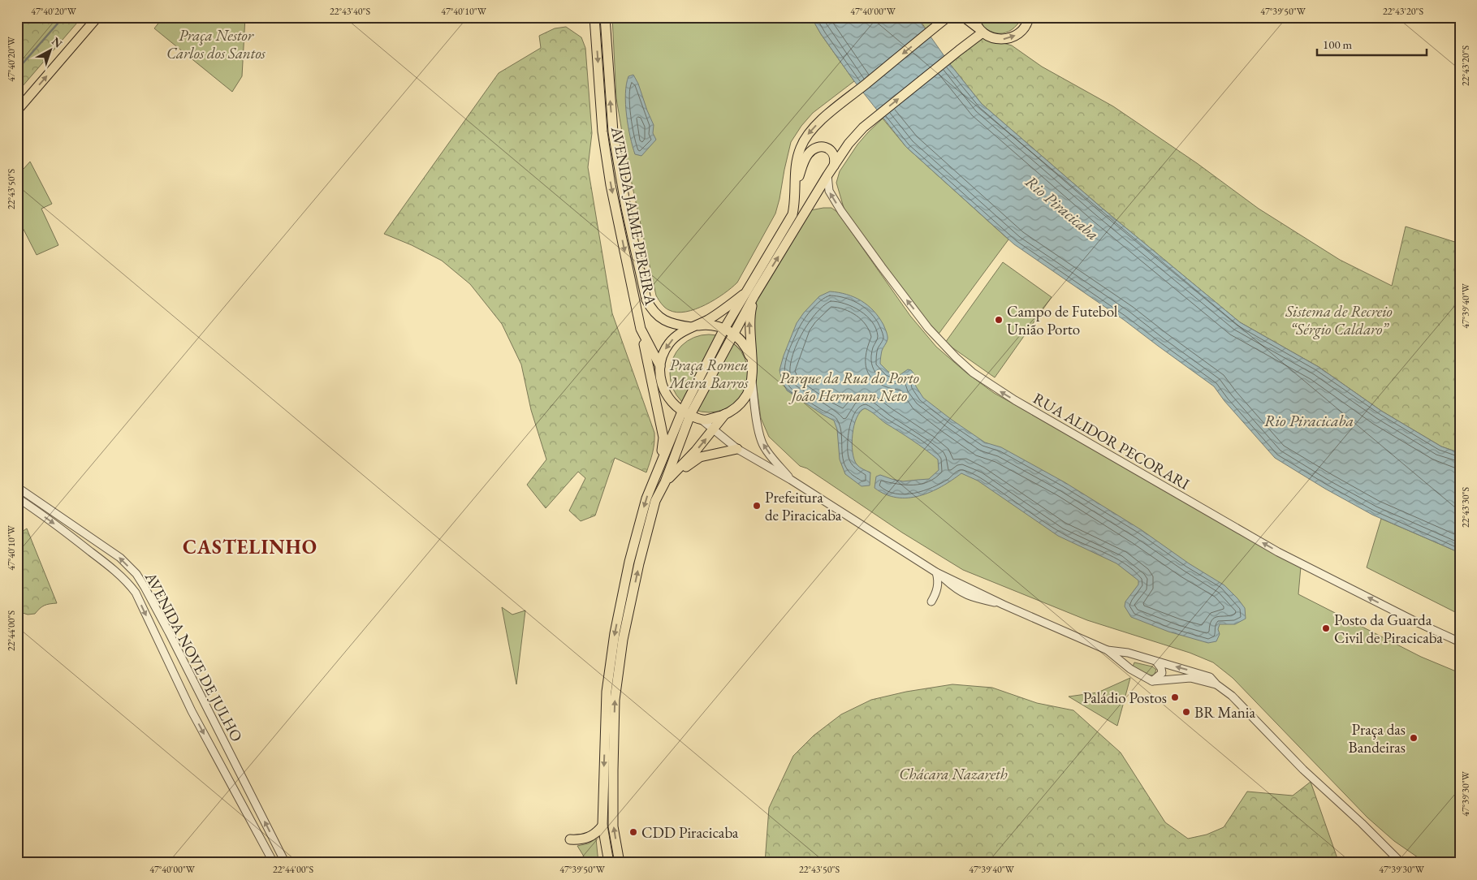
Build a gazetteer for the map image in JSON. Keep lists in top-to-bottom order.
{
  "streets": {
    "main road": ["AVENIDA JAIME PEREIRA"],
    "street": ["RUA ALIDOR PECORARI", "AVENIDA NOVE DE JULHO"]
  },
  "one_way": ["RUA ALIDOR PECORARI"],
  "districts": ["CASTELINHO"],
  "water": ["Rio Piracicaba"],
  "parks": [
    "Praça Nestor Carlos dos Santos",
    "Sistema de Recreio “Sérgio Caldaro”",
    "Praça Romeu Meira Barros",
    "Parque da Rua do Porto João Hermann Neto",
    "Chácara Nazareth"
  ],
  "places": [
    "Campo de Futebol União Porto",
    "Prefeitura de Piracicaba",
    "Posto da Guarda Civil de Piracicaba",
    "Paládio Postos",
    "BR Mania",
    "Praça das Bandeiras",
    "CDD Piracicaba"
  ],
  "scale_bar": "100 m",
  "north": "top right",
  "coordinates": [
    "47°40'20\"W",
    "22°43'40\"S",
    "47°40'10\"W",
    "47°40'00\"W",
    "47°39'50\"W",
    "22°43'20\"S",
    "22°43'50\"S",
    "47°39'40\"W",
    "22°43'30\"S",
    "22°44'00\"S",
    "47°39'30\"W"
  ]
}
